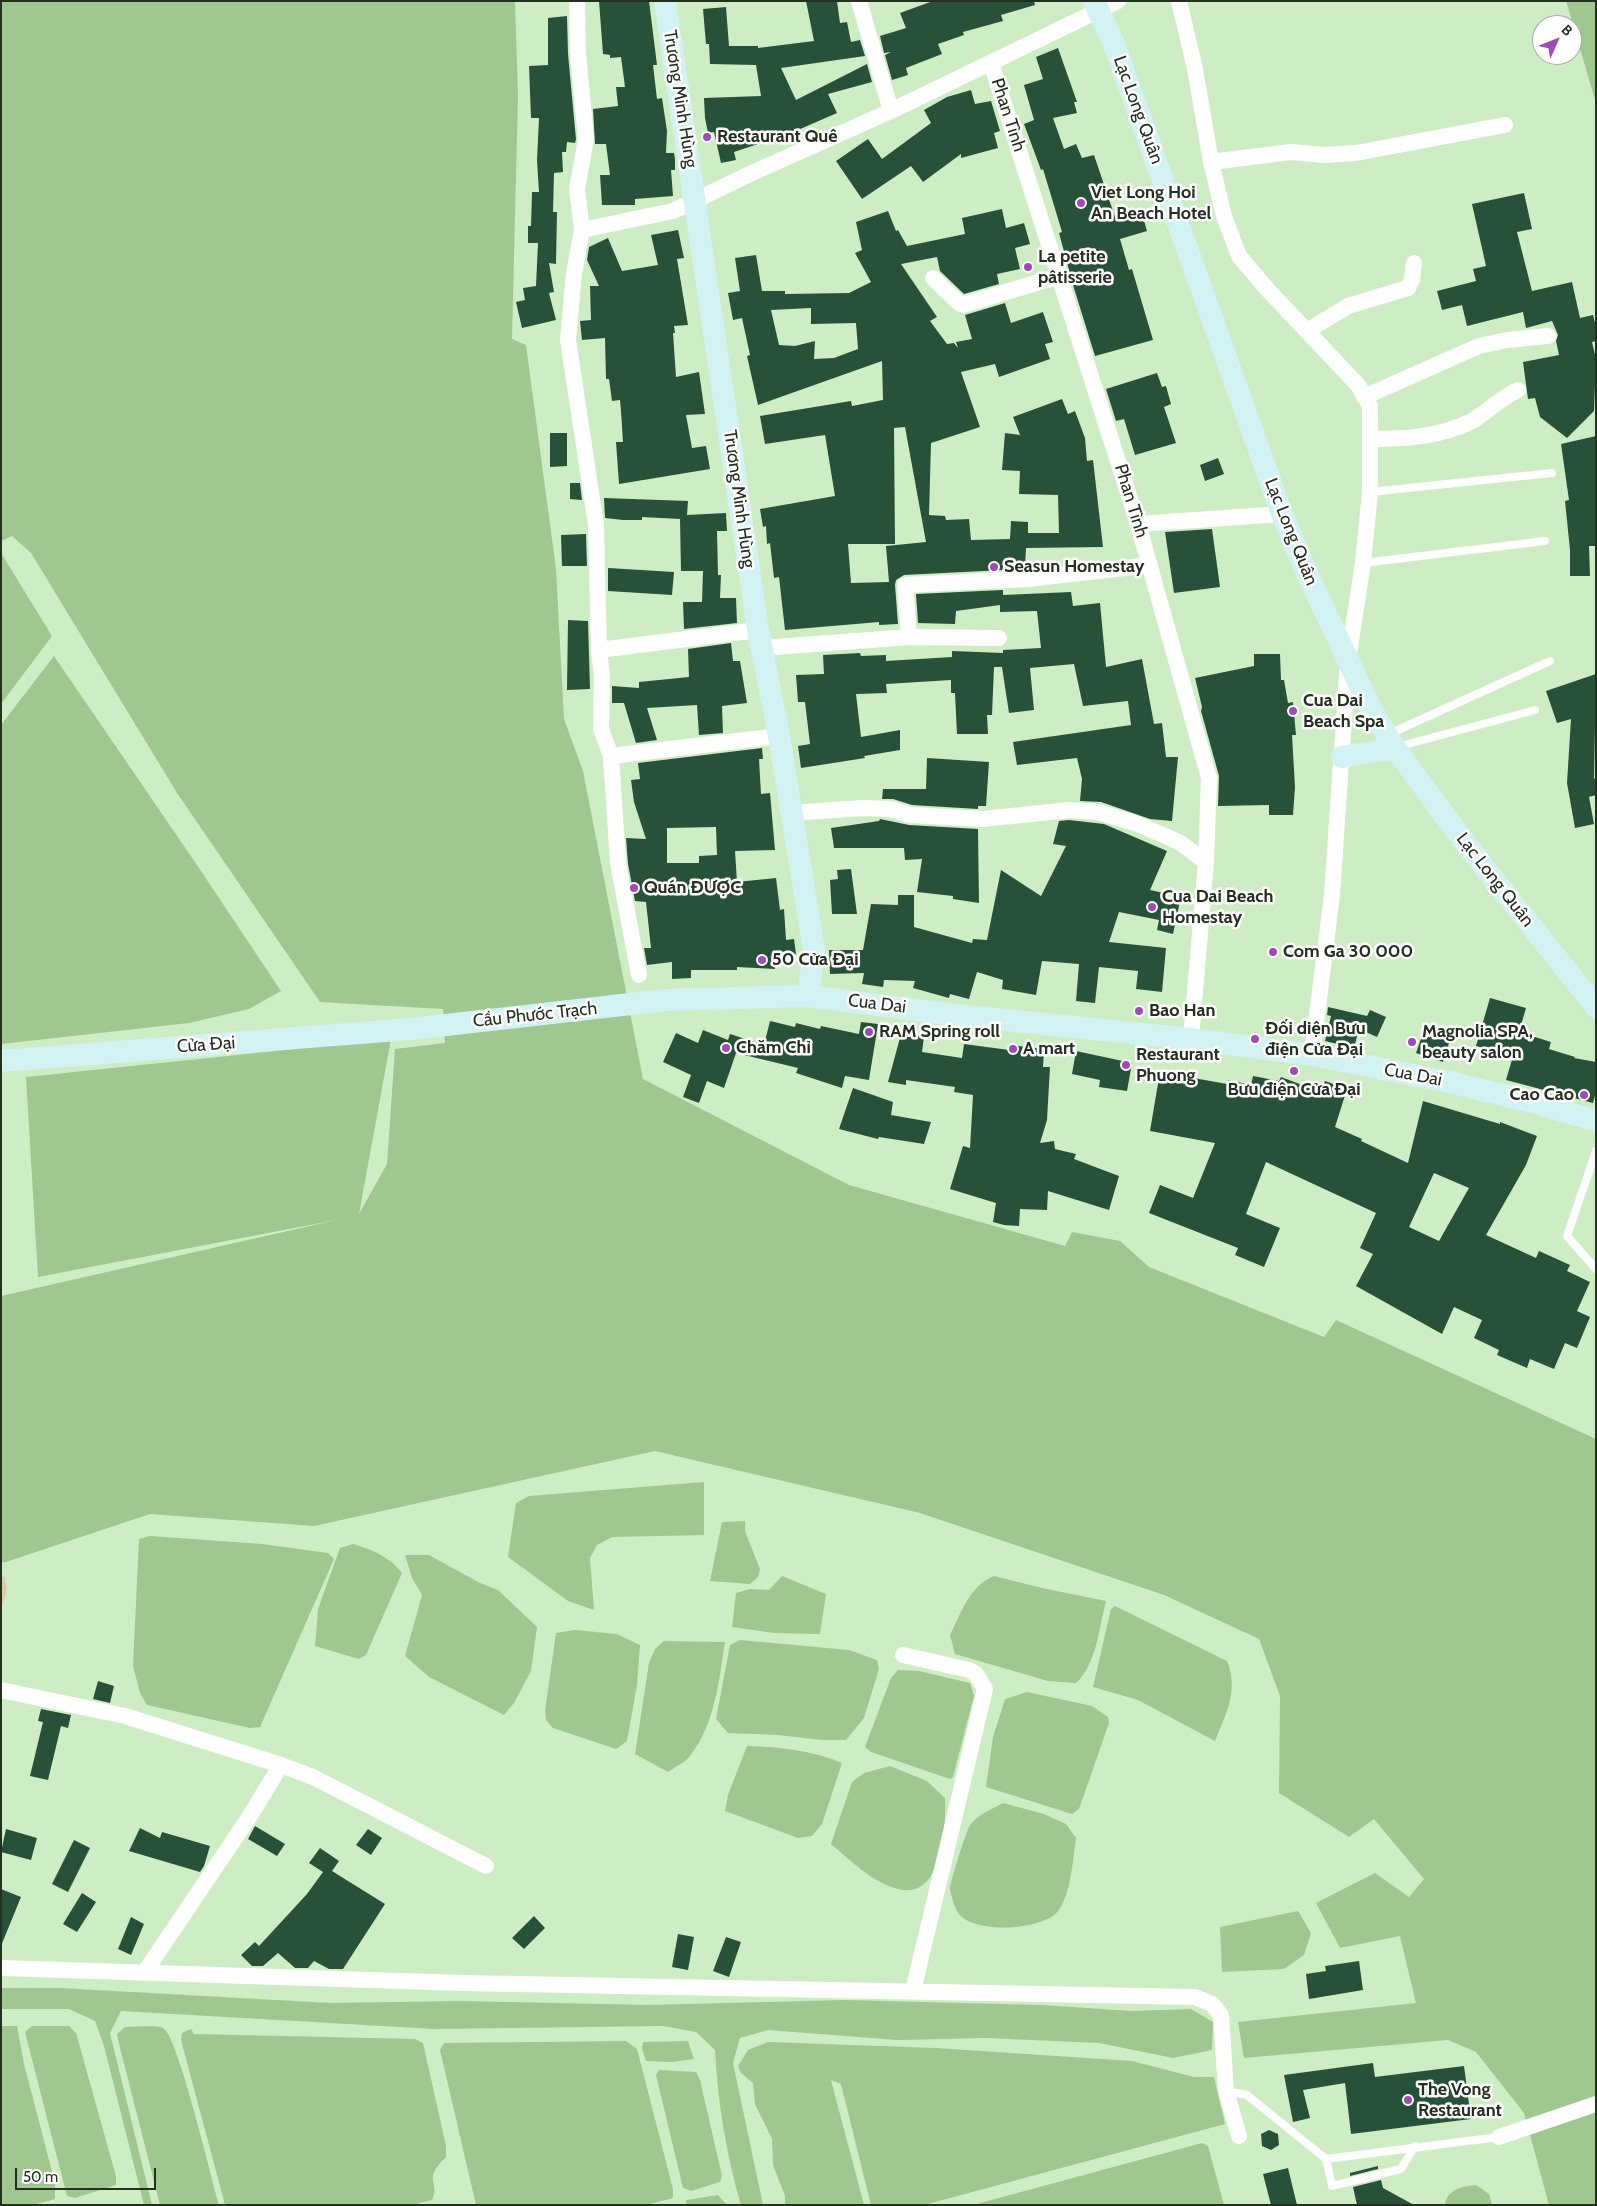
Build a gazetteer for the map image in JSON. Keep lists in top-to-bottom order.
{
  "streets": {
    "street": [
      "Trương Minh Hùng",
      "Lạc Long Quân",
      "Phan Tình",
      "Cua Dai",
      "Cầu Phước Trạch",
      "Cửa Đại"
    ]
  },
  "crossings": [
    ["Trương Minh Hùng", "Cua Dai"],
    ["Phan Tình", "Cua Dai"],
    ["Cua Dai", "Cầu Phước Trạch"],
    ["Cầu Phước Trạch", "Cửa Đại"]
  ],
  "places": [
    "Restaurant Quê",
    "Viet Long Hoi An Beach Hotel",
    "La petite pâtisserie",
    "Seasun Homestay",
    "Cua Dai Beach Spa",
    "Quán ĐƯỢC",
    "Cua Dai Beach Homestay",
    "Com Ga 30 000",
    "50 Cửa Đại",
    "Bao Han",
    "RAM Spring roll",
    "Đối diện Bưu điện Cửa Đại",
    "Magnolia SPA, beauty salon",
    "Chăm Chỉ",
    "A mart",
    "Restaurant Phuong",
    "Bưu điện Cửa Đại",
    "Cao Cao",
    "The Vong Restaurant"
  ],
  "scale_bar": "50 m",
  "north": "top right"
}
